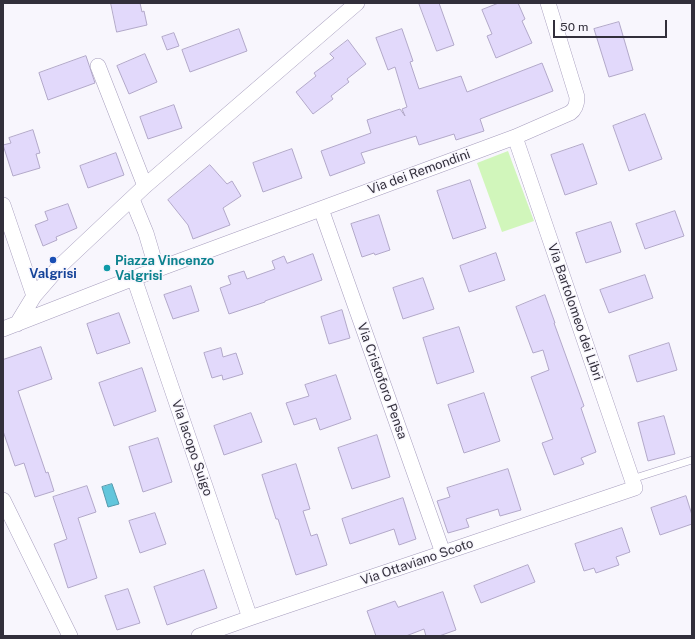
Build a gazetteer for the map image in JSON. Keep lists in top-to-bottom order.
{
  "streets": {
    "street": [
      "Via dei Remondini",
      "Via Bartolomeo dei Libri",
      "Via Cristoforo Pensa",
      "Via Iacopo Suigo",
      "Via Ottaviano Scoto"
    ]
  },
  "crossings": [
    ["Via dei Remondini", "Via Bartolomeo dei Libri"],
    ["Via dei Remondini", "Via Cristoforo Pensa"],
    ["Via Bartolomeo dei Libri", "Via Ottaviano Scoto"],
    ["Via Cristoforo Pensa", "Via Ottaviano Scoto"],
    ["Via Iacopo Suigo", "Via Ottaviano Scoto"]
  ],
  "places": ["Valgrisi", "Piazza Vincenzo Valgrisi"],
  "scale_bar": "50 m"
}
